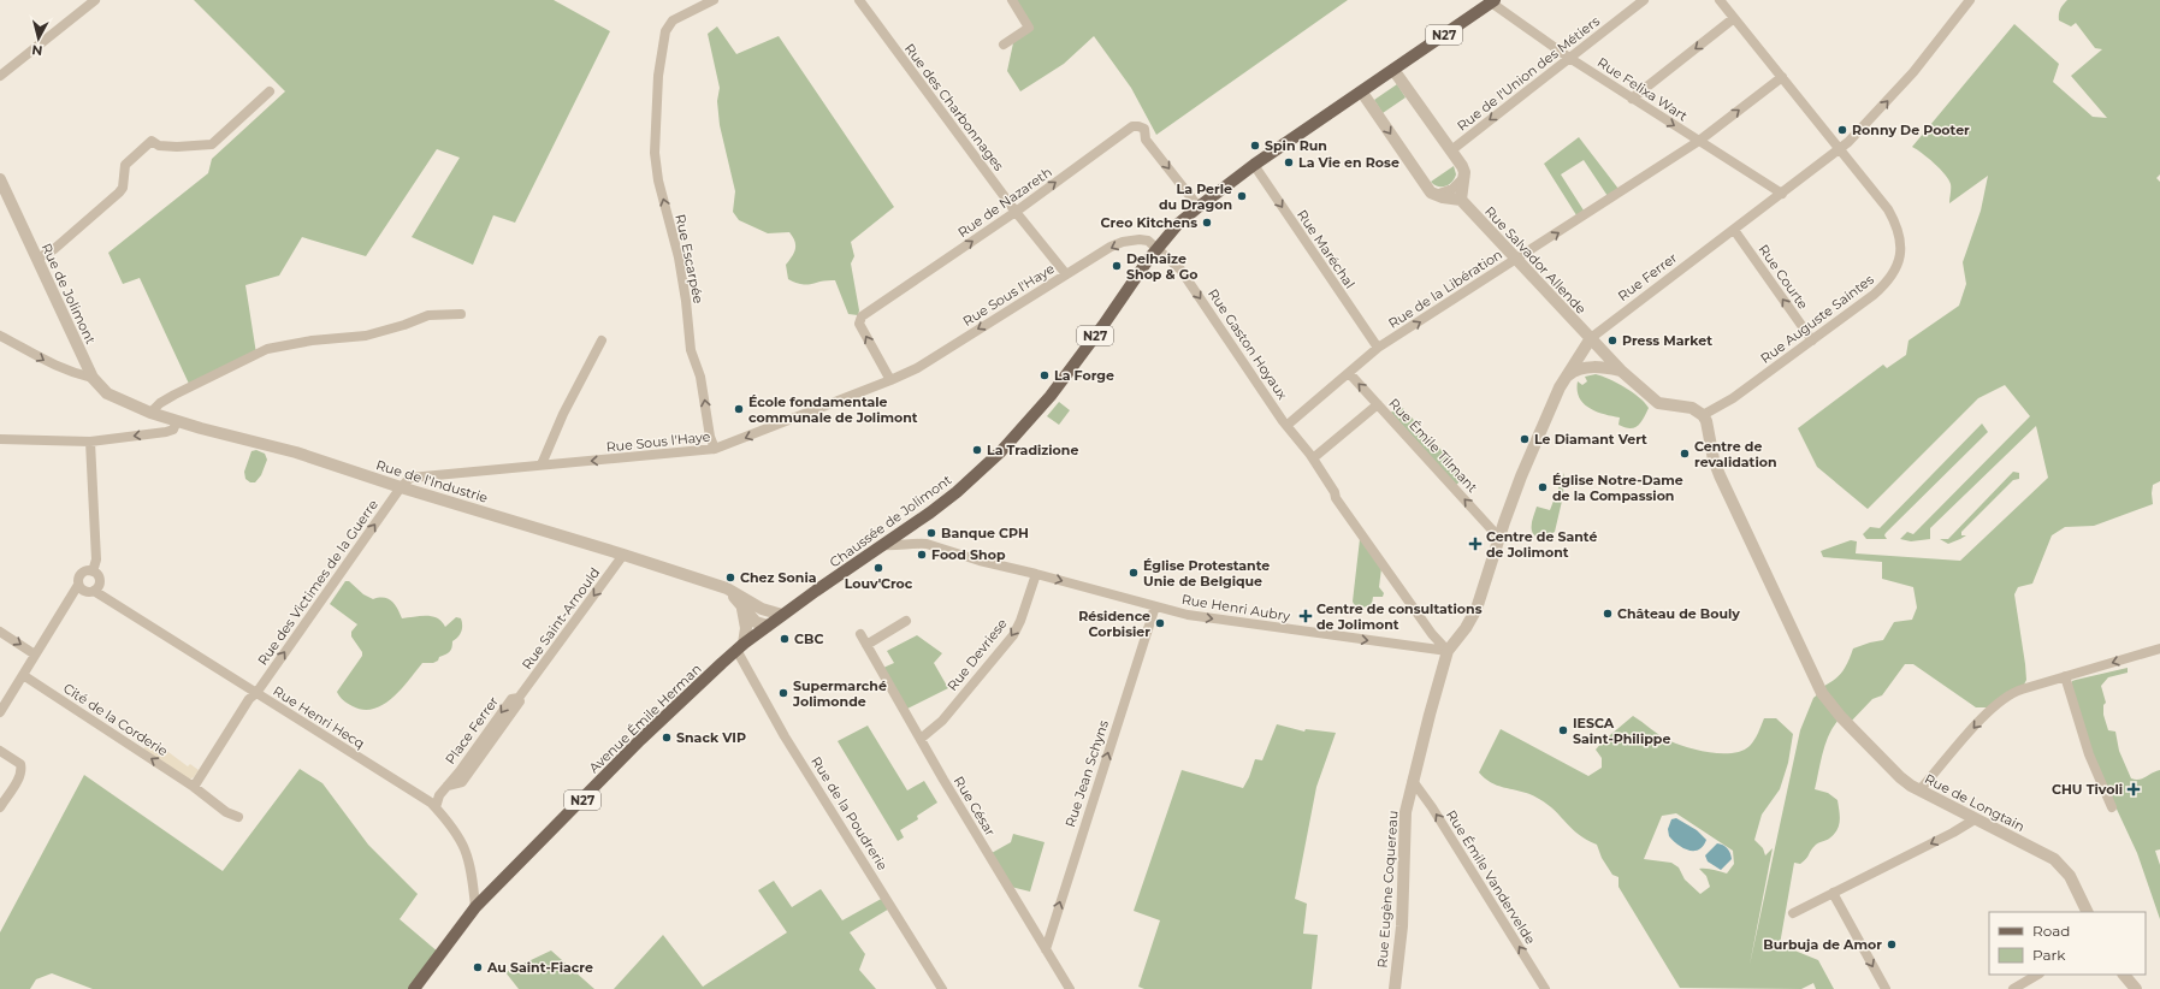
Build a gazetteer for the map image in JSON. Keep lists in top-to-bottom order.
{
  "streets": {
    "main road": ["N27", "Chaussée de Jolimont", "Avenue Émile Herman"],
    "street": [
      "Rue de l'Union des Métiers",
      "Rue Felixa Wart",
      "Rue des Charbonnages",
      "Rue de Nazareth",
      "Rue Maréchal",
      "Rue Escarpée",
      "Rue Salvador Allende",
      "Rue Ferrer",
      "Rue Courte",
      "Rue de la Libération",
      "Rue de Jolimont",
      "Rue Sous l'Haye",
      "Rue Auguste Saintes",
      "Rue Gaston Hoyaux",
      "Rue Émile Tilmant",
      "Rue de l'Industrie",
      "Rue des Victimes de la Guerre",
      "Rue Henri Aubry",
      "Rue Saint-Arnould",
      "Rue Devriese",
      "Rue Henri Hecq",
      "Cité de la Corderie",
      "Place Ferrer",
      "Rue Jean Schyns",
      "Rue de Longtain",
      "Rue César",
      "Rue de la Poudrerie",
      "Rue Émile Vandervelde",
      "Rue Eugène Coquereau"
    ]
  },
  "crossings": [
    ["N27", "Rue de l'Industrie"],
    ["N27", "Chaussée de Jolimont"],
    ["N27", "Avenue Émile Herman"],
    ["Rue de l'Union des Métiers", "Rue Felixa Wart"],
    ["Rue Felixa Wart", "Rue Ferrer"],
    ["Rue Felixa Wart", "Rue de la Libération"],
    ["Rue Felixa Wart", "Chaussée de Jolimont"],
    ["Rue des Charbonnages", "Rue de Nazareth"],
    ["Rue des Charbonnages", "Rue Sous l'Haye"],
    ["Rue de Nazareth", "Rue Sous l'Haye"],
    ["Rue de Nazareth", "Chaussée de Jolimont"],
    ["Rue Maréchal", "Rue de la Libération"],
    ["Rue Maréchal", "Chaussée de Jolimont"],
    ["Rue Escarpée", "Rue Sous l'Haye"],
    ["Rue Salvador Allende", "Rue Ferrer"],
    ["Rue Salvador Allende", "Rue de la Libération"],
    ["Rue Salvador Allende", "Rue Auguste Saintes"],
    ["Rue Salvador Allende", "Rue de Longtain"],
    ["Rue Ferrer", "Rue Courte"],
    ["Rue Ferrer", "Rue Auguste Saintes"],
    ["Rue Ferrer", "Rue Gaston Hoyaux"],
    ["Rue Ferrer", "Rue Émile Tilmant"],
    ["Rue Ferrer", "Rue Henri Aubry"],
    ["Rue Ferrer", "Rue Eugène Coquereau"],
    ["Rue Courte", "Rue Auguste Saintes"],
    ["Rue de la Libération", "Rue Auguste Saintes"],
    ["Rue de la Libération", "Rue Gaston Hoyaux"],
    ["Rue de la Libération", "Rue Émile Tilmant"],
    ["Rue de Jolimont", "Rue de l'Industrie"],
    ["Rue Sous l'Haye", "Rue Gaston Hoyaux"],
    ["Rue Sous l'Haye", "Rue de l'Industrie"],
    ["Rue Sous l'Haye", "Chaussée de Jolimont"],
    ["Rue Sous l'Haye", "Rue des Victimes de la Guerre"],
    ["Rue Auguste Saintes", "Rue de Longtain"],
    ["Rue Gaston Hoyaux", "Chaussée de Jolimont"],
    ["Rue Gaston Hoyaux", "Rue Henri Aubry"],
    ["Rue Gaston Hoyaux", "Rue Eugène Coquereau"],
    ["Rue de l'Industrie", "Chaussée de Jolimont"],
    ["Rue de l'Industrie", "Rue des Victimes de la Guerre"],
    ["Rue de l'Industrie", "Rue Saint-Arnould"],
    ["Chaussée de Jolimont", "Rue Henri Aubry"],
    ["Rue des Victimes de la Guerre", "Rue Henri Hecq"],
    ["Rue Henri Aubry", "Rue Devriese"],
    ["Rue Henri Aubry", "Rue Jean Schyns"],
    ["Rue Henri Aubry", "Rue Eugène Coquereau"],
    ["Rue Saint-Arnould", "Place Ferrer"],
    ["Rue Devriese", "Rue César"],
    ["Rue Henri Hecq", "Avenue Émile Herman"],
    ["Avenue Émile Herman", "Rue de la Poudrerie"],
    ["Rue Jean Schyns", "Rue César"],
    ["Rue Émile Vandervelde", "Rue Eugène Coquereau"]
  ],
  "one_way": [
    "Rue de l'Union des Métiers",
    "Rue Maréchal",
    "Rue Escarpée",
    "Rue Courte",
    "Rue de la Libération",
    "Rue Sous l'Haye",
    "Rue Gaston Hoyaux",
    "Rue Émile Tilmant",
    "Rue des Victimes de la Guerre",
    "Rue Henri Aubry",
    "Rue Saint-Arnould",
    "Rue Devriese",
    "Cité de la Corderie",
    "Rue Jean Schyns",
    "Rue Émile Vandervelde"
  ],
  "places": {
    "other": [
      "Ronny De Pooter",
      "Spin Run",
      "La Vie en Rose",
      "La Perle du Dragon",
      "Creo Kitchens",
      "Delhaize Shop & Go",
      "Press Market",
      "La Forge",
      "École fondamentale communale de Jolimont",
      "Le Diamant Vert",
      "La Tradizione",
      "Centre de revalidation",
      "Église Notre-Dame de la Compassion",
      "Banque CPH",
      "Food Shop",
      "Louv'Croc",
      "Église Protestante Unie de Belgique",
      "Chez Sonia",
      "Château de Bouly",
      "Résidence Corbisier",
      "CBC",
      "Supermarché Jolimonde",
      "IESCA Saint-Philippe",
      "Snack VIP",
      "Burbuja de Amor",
      "Au Saint-Fiacre"
    ],
    "health": ["Centre de Santé de Jolimont", "Centre de consultations de Jolimont", "CHU Tivoli"]
  },
  "legend": ["Road", "Park"],
  "north": "bottom"
}
